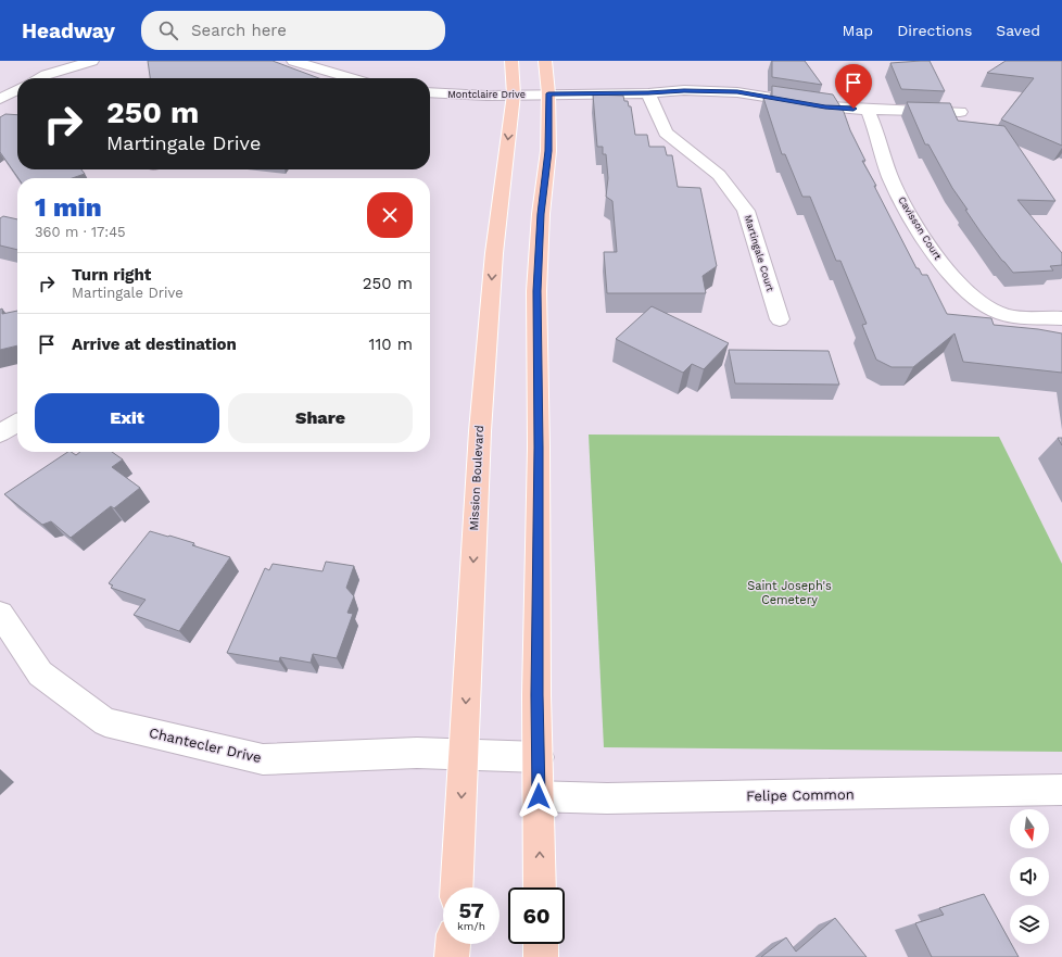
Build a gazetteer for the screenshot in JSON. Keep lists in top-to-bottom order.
{
  "streets": {
    "main road": ["Mission Boulevard"],
    "street": [
      "Montclaire Drive",
      "Cavisson Court",
      "Martingale Court",
      "Chantecler Drive",
      "Felipe Common"
    ]
  },
  "crossings": [
    ["Montclaire Drive", "Cavisson Court"],
    ["Montclaire Drive", "Martingale Court"],
    ["Montclaire Drive", "Mission Boulevard"],
    ["Mission Boulevard", "Chantecler Drive"]
  ],
  "parks": ["Saint Joseph's Cemetery"],
  "north": "bottom",
  "page": {
    "header": "Headway",
    "search": "Search here",
    "nav": ["Map", "Directions", "Saved"],
    "turn": ["250 m", "Martingale Drive"],
    "heading": ["1 min", "360 m · 17:45"],
    "list": [
      {
        "name": "Turn right",
        "note": "Martingale Drive",
        "value": "250 m"
      },
      {
        "name": "Arrive at destination",
        "value": "110 m"
      }
    ],
    "buttons": ["Exit", "Share"],
    "speed": "57 km/h",
    "limit": "60"
  }
}
